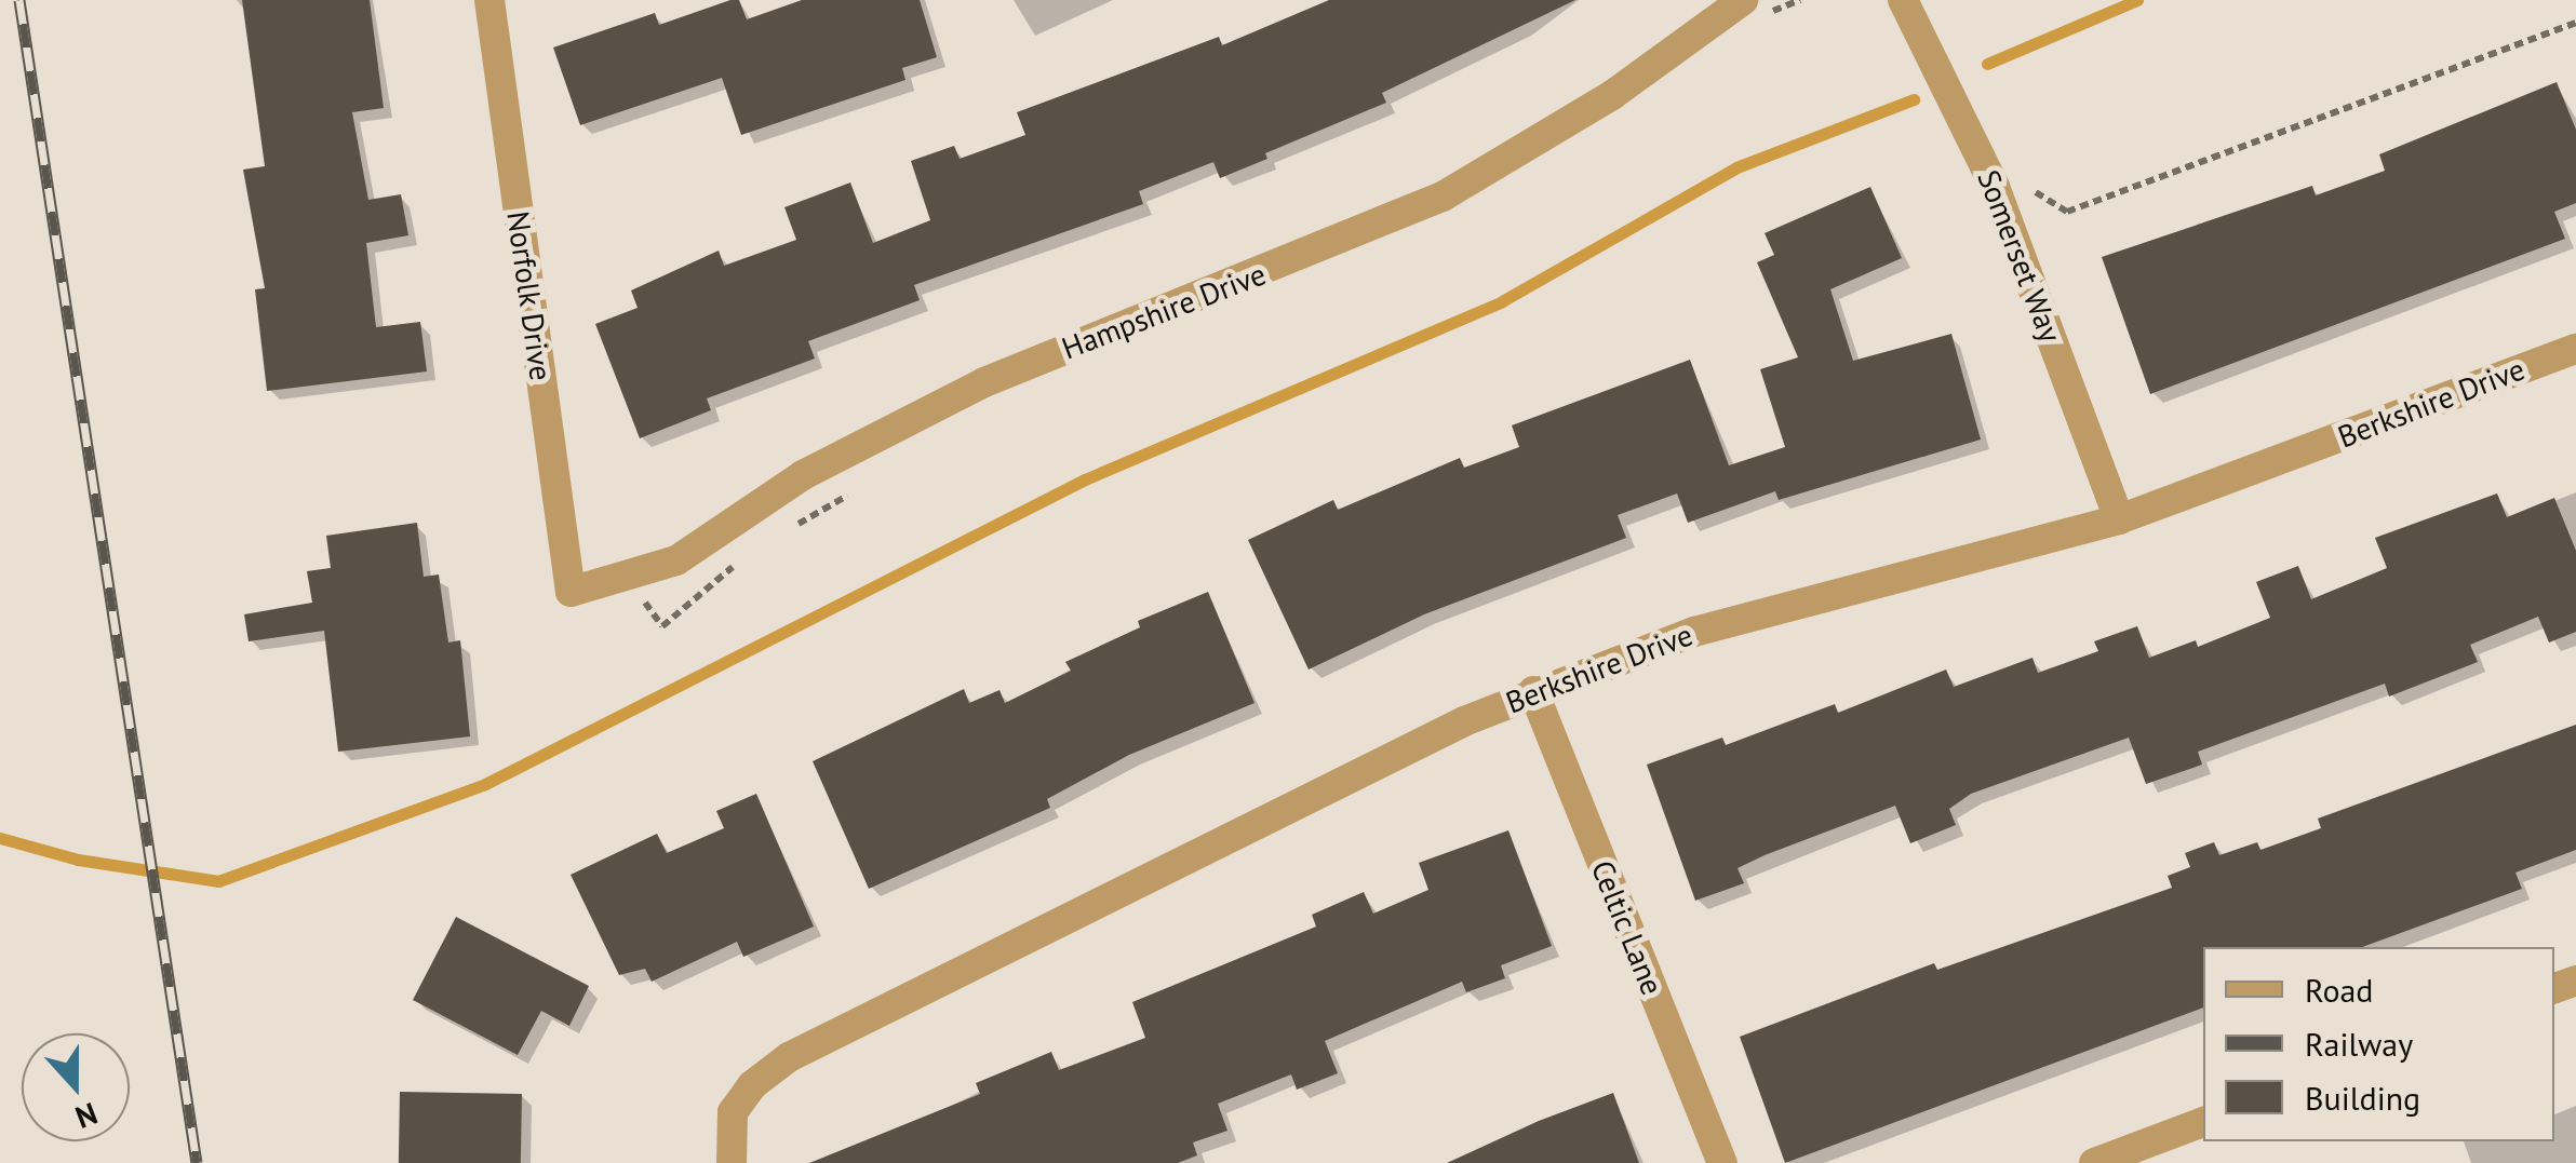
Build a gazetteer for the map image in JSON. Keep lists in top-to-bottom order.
{
  "streets": {
    "street": [
      "Somerset Way",
      "Norfolk Drive",
      "Hampshire Drive",
      "Berkshire Drive",
      "Celtic Lane"
    ]
  },
  "crossings": [
    ["Somerset Way", "Berkshire Drive"],
    ["Norfolk Drive", "Hampshire Drive"],
    ["Berkshire Drive", "Celtic Lane"]
  ],
  "legend": ["Road", "Railway", "Building"],
  "north": "bottom"
}
